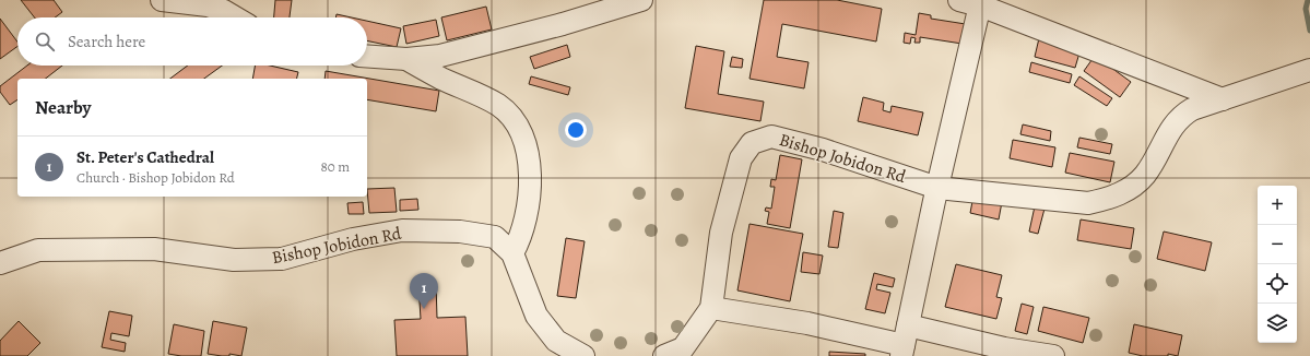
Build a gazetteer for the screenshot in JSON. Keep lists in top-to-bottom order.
{
  "streets": {
    "street": ["Bishop Jobidon Rd"]
  },
  "page": {
    "search": "Search here",
    "heading": "Nearby",
    "list": [
      {
        "mark": "1",
        "name": "St. Peter's Cathedral",
        "note": "Church · Bishop Jobidon Rd",
        "value": "80 m"
      }
    ],
    "map_buttons": ["+", "−"],
    "pins": "1"
  }
}
